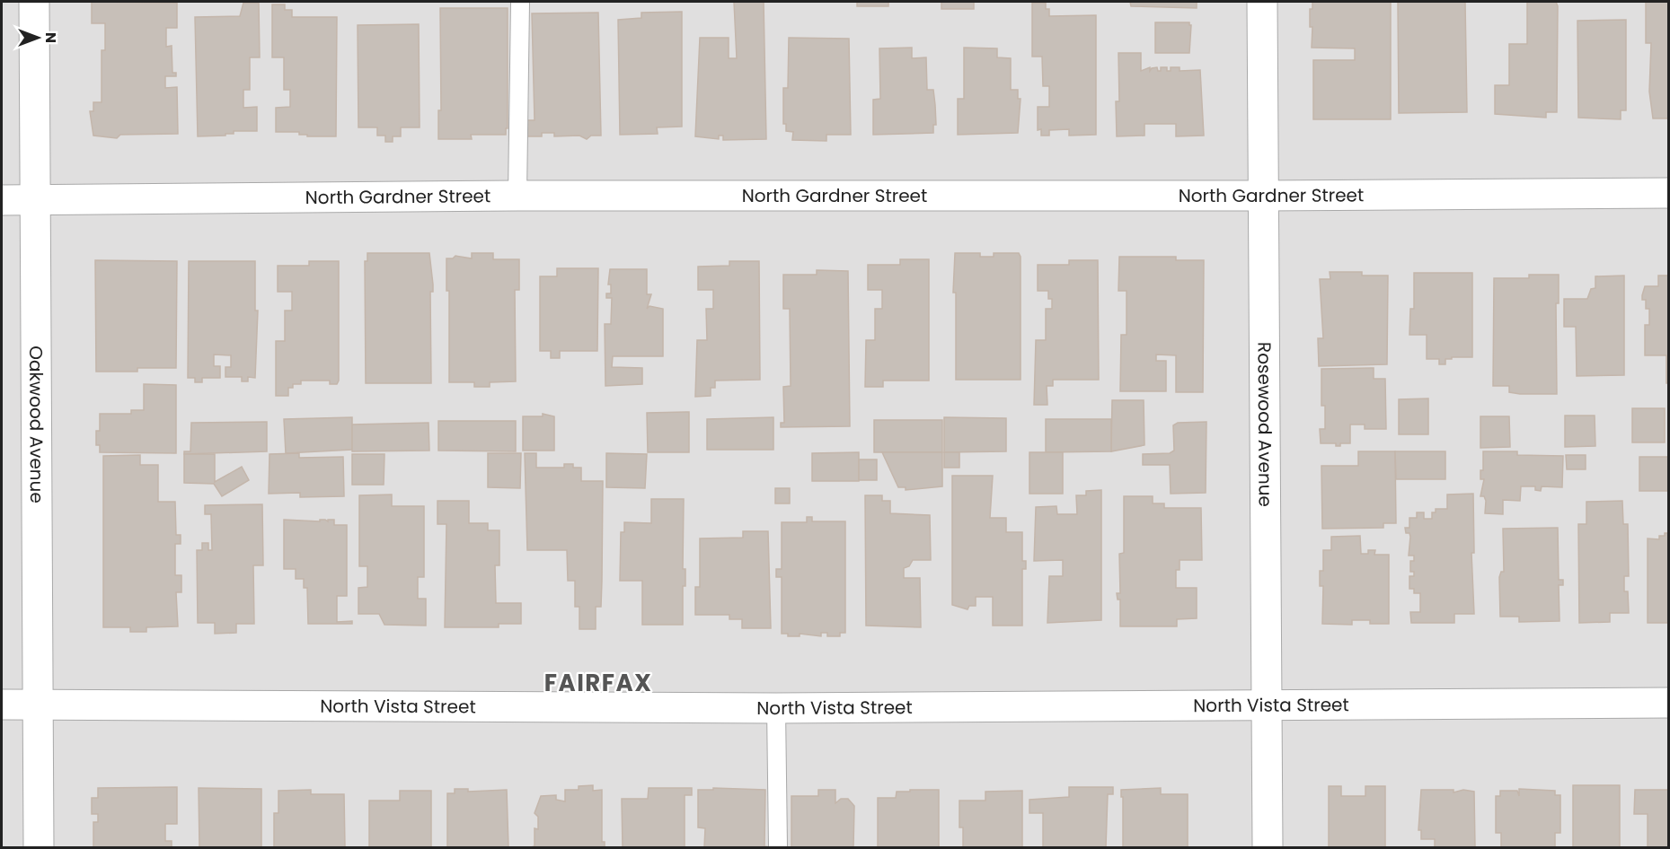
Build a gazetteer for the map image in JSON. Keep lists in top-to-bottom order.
{
  "streets": {
    "street": [
      "North Gardner Street",
      "Oakwood Avenue",
      "Rosewood Avenue",
      "North Vista Street"
    ]
  },
  "crossings": [
    ["North Gardner Street", "Oakwood Avenue"],
    ["North Gardner Street", "Rosewood Avenue"],
    ["Oakwood Avenue", "North Vista Street"],
    ["Rosewood Avenue", "North Vista Street"]
  ],
  "districts": ["FAIRFAX"],
  "north": "right"
}
